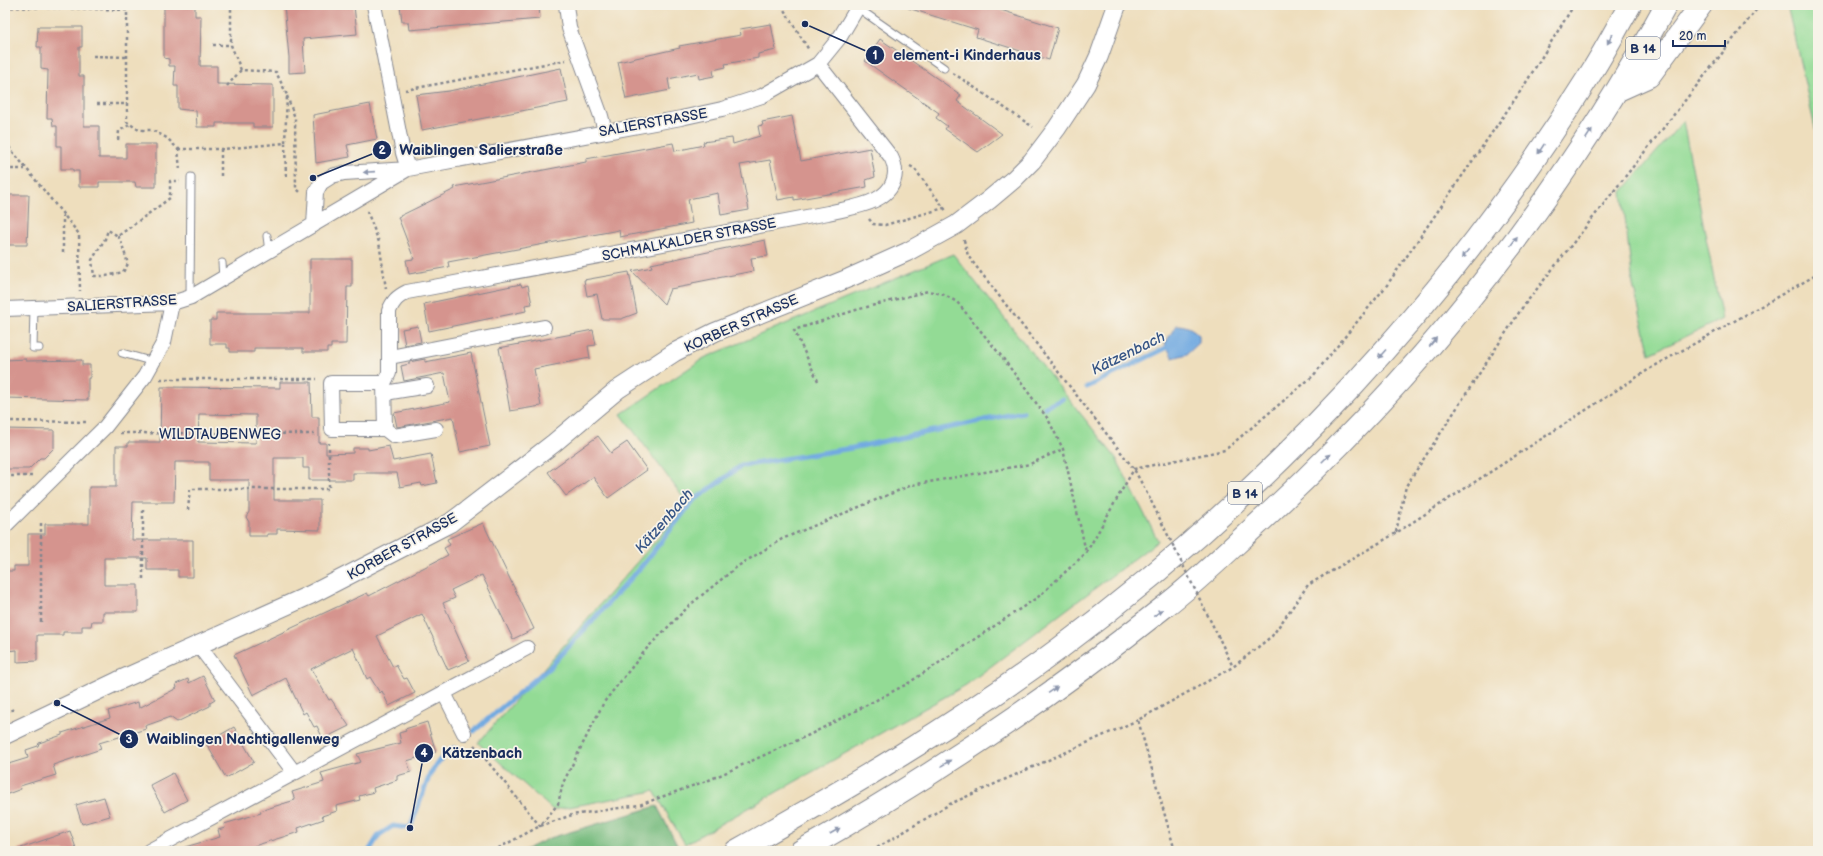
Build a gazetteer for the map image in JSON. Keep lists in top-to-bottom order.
{
  "streets": {
    "highway": ["B 14"],
    "street": ["SALIERSTRASSE", "SCHMALKALDER STRASSE", "KORBER STRASSE"],
    "path": ["WILDTAUBENWEG"]
  },
  "crossings": [
    ["SALIERSTRASSE", "SCHMALKALDER STRASSE"]
  ],
  "water": ["Kätzenbach"],
  "places": [
    "element-i Kinderhaus",
    "Waiblingen Salierstraße",
    "Waiblingen Nachtigallenweg",
    "Kätzenbach"
  ],
  "scale_bar": "20 m"
}
